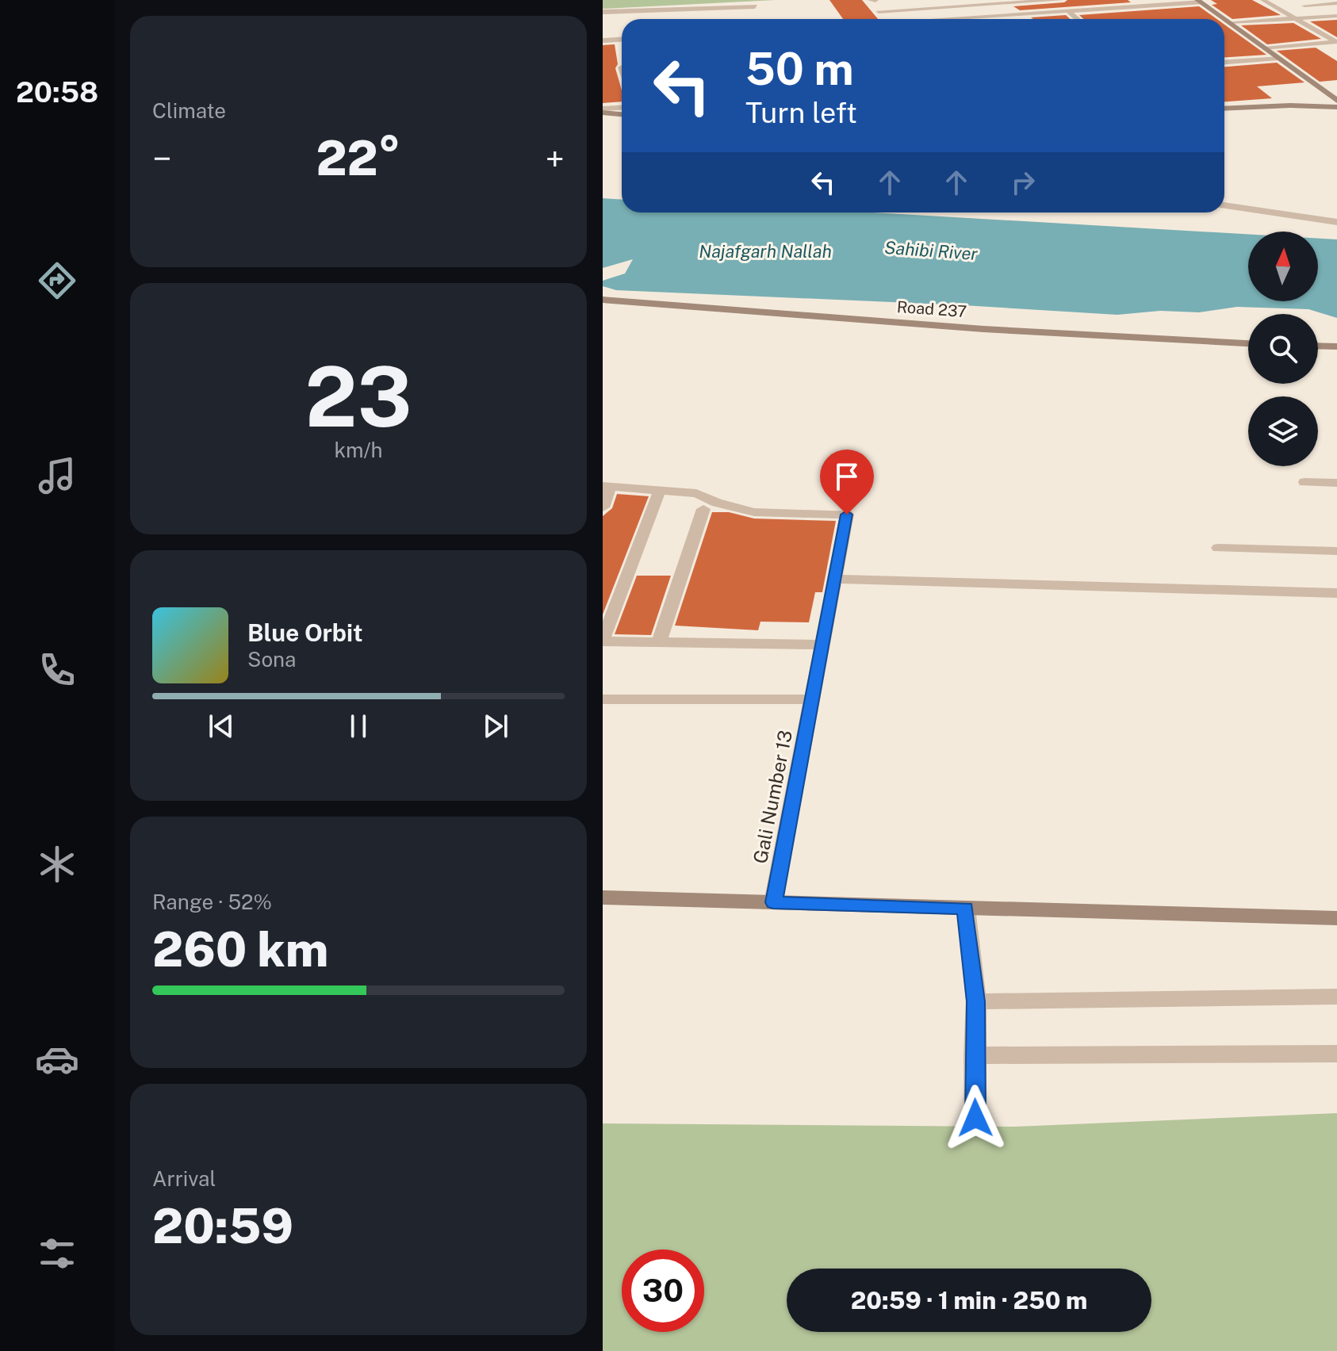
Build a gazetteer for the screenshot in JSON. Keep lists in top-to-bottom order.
{
  "streets": {
    "street": ["Road 237", "Gali Number 13"]
  },
  "water": ["Sahibi River", "Najafgarh Nallah"],
  "north": "top",
  "page": {
    "tabs": "20:58",
    "tile": [
      "Climate",
      ["23", "km/h"],
      ["Range · 52%", "260 km"],
      ["Arrival", "20:59"]
    ],
    "turn": ["50 m", "Turn left"],
    "heat": ["−", "22°", "+"],
    "song": ["Blue Orbit", "Sona"],
    "limit": "30",
    "trip": "20:59 · 1 min · 250 m"
  }
}
